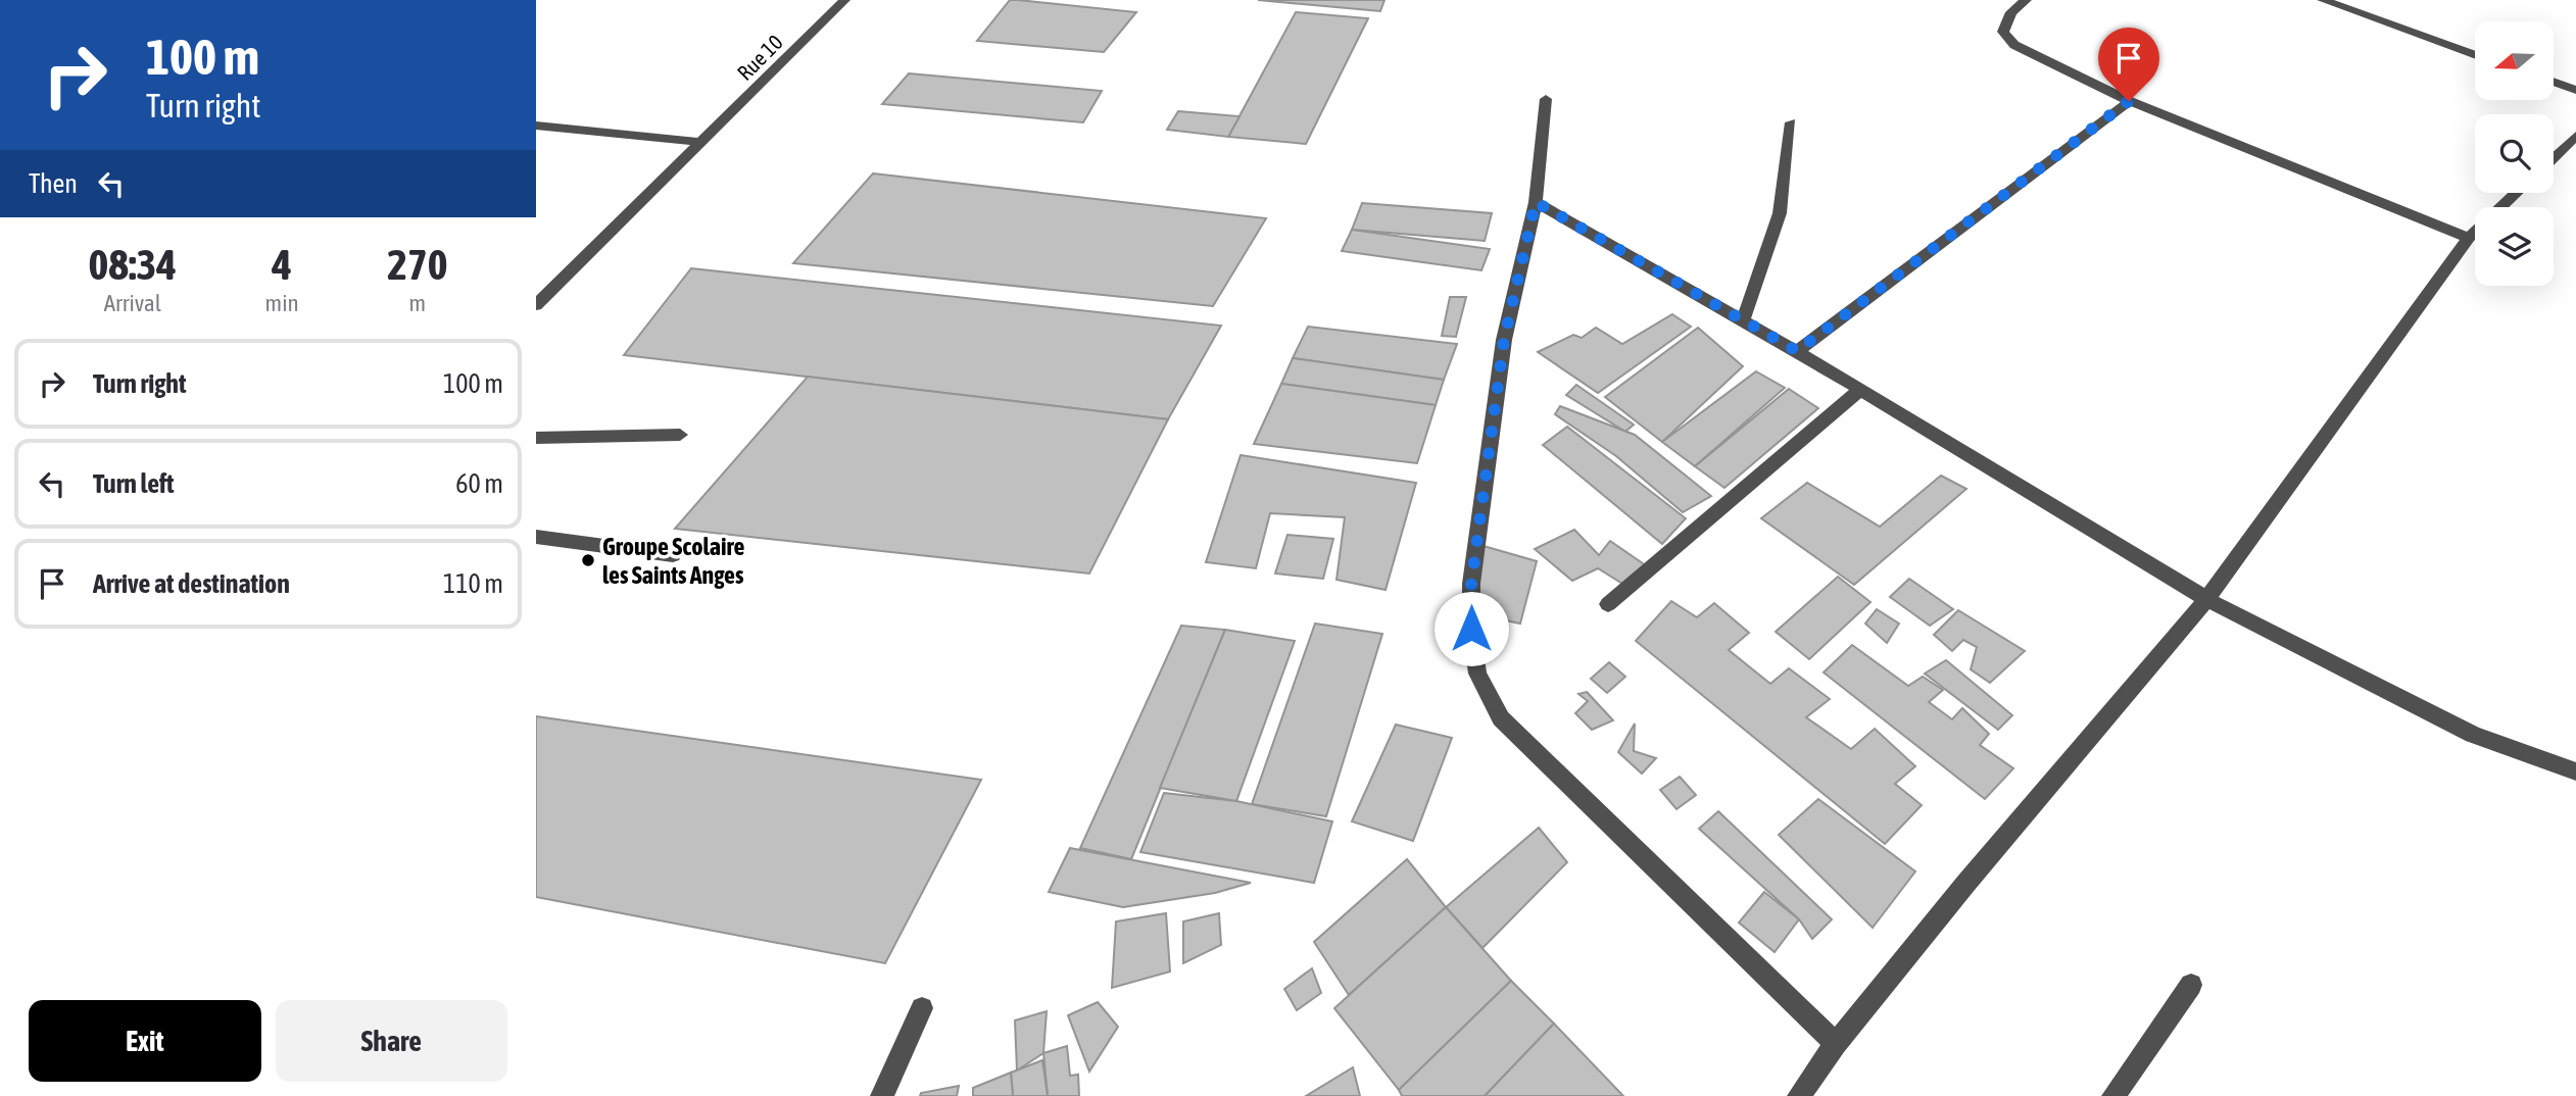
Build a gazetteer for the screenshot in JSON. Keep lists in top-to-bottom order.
{
  "streets": {
    "street": ["Rue 10"]
  },
  "places": ["Groupe Scolaire les Saints Anges"],
  "north": "left",
  "page": {
    "turn": ["100 m", "Turn right"],
    "then": "Then",
    "eta": [
      "08:34",
      "Arrival",
      "4",
      "min",
      "270",
      "m"
    ],
    "list": [
      {
        "name": "Turn right",
        "value": "100 m"
      },
      {
        "name": "Turn left",
        "value": "60 m"
      },
      {
        "name": "Arrive at destination",
        "value": "110 m"
      }
    ],
    "buttons": ["Exit", "Share"]
  }
}
